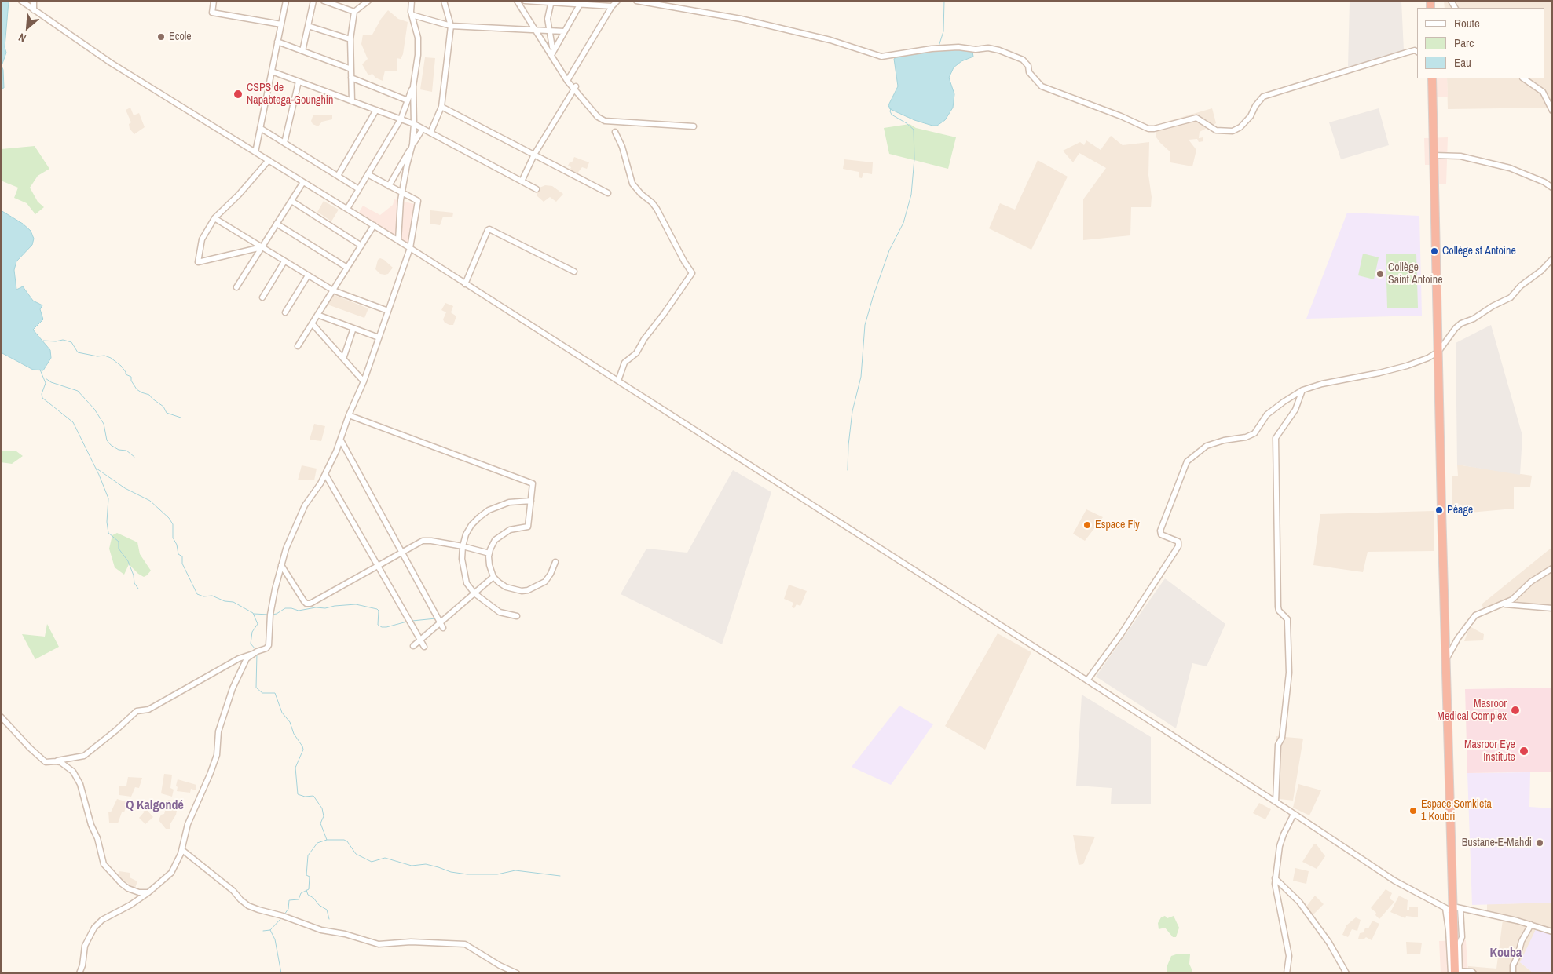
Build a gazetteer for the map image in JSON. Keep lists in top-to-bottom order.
{
  "districts": ["Q Kalgondé", "Kouba"],
  "places": [
    "Ecole",
    "CSPS de Napabtega-Gounghin",
    "Collège st Antoine",
    "Collège Saint Antoine",
    "Péage",
    "Espace Fly",
    "Masroor Medical Complex",
    "Masroor Eye Institute",
    "Espace Somkieta 1 Koubri",
    "Bustane-E-Mahdi"
  ],
  "legend": ["Route", "Parc", "Eau"],
  "north": "bottom left"
}
